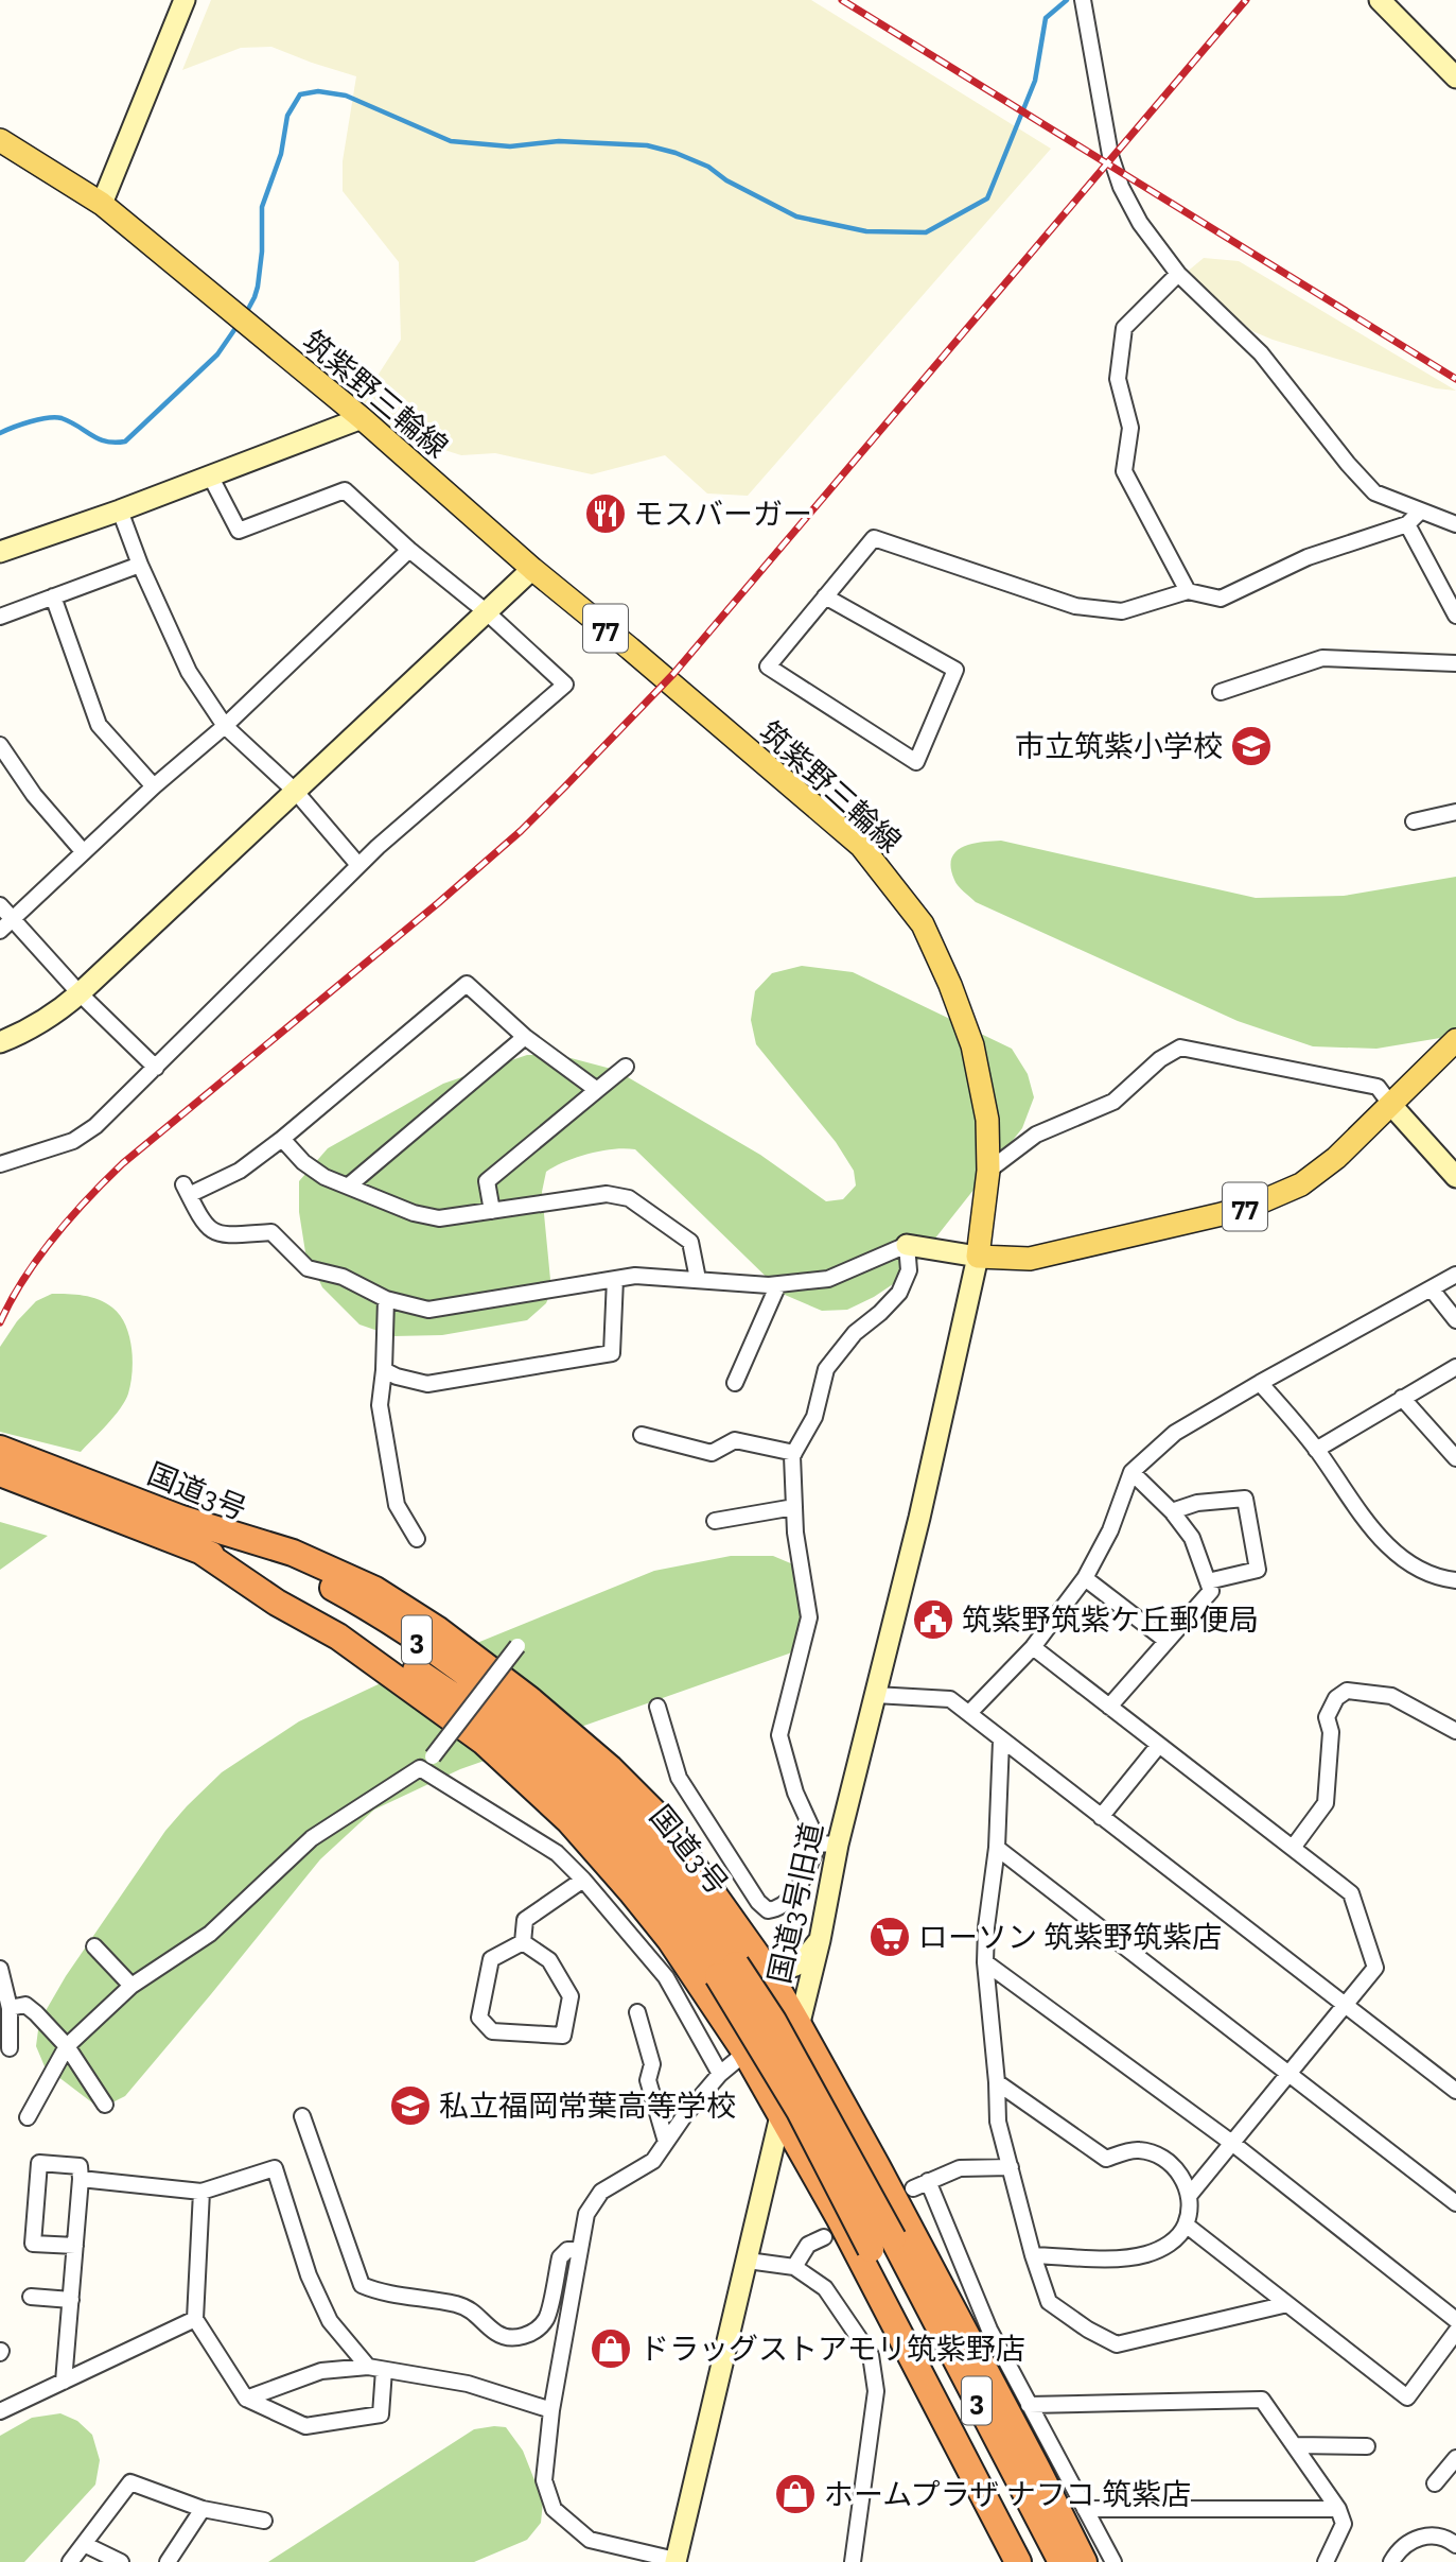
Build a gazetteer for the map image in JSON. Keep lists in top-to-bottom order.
{
  "streets": {
    "highway": ["国道3号", "3"],
    "main road": ["筑紫野三輪線", "77"],
    "street": ["国道3号旧道"]
  },
  "crossings": [
    ["筑紫野三輪線", "77"],
    ["筑紫野三輪線", "国道3号旧道"],
    ["77", "国道3号旧道"]
  ],
  "places": {
    "restaurant": ["モスバーガー"],
    "school or university": ["市立筑紫小学校", "私立福岡常葉高等学校"],
    "public building": ["筑紫野筑紫ケ丘郵便局"],
    "supermarket": ["ローソン 筑紫野筑紫店"],
    "shop": ["ドラッグストアモリ筑紫野店", "ホームプラザ ナフコ 筑紫店"]
  }
}
